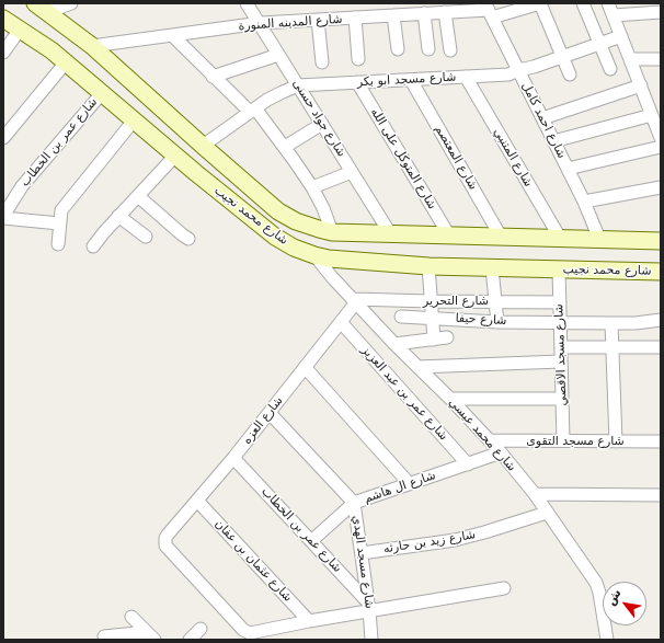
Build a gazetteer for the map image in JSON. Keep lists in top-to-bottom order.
{
  "streets": {
    "main road": ["شارع محمد نجيب"],
    "street": [
      "شارع المدينه المنورة",
      "شارع مسجد ابو بكر",
      "شارع جواد حسنى",
      "شارع احمد كامل",
      "شارع عمر بن الخطاب",
      "شارع المعتصم",
      "شارع المتنبي",
      "شارع المتوكل على الله",
      "شارع التحرير",
      "شارع حيفا",
      "شارع مسجد الاقصي",
      "شارع عمر بن عبد العزيز",
      "شارع العزه",
      "شارع محمد عيسي",
      "شارع مسجد التقوى",
      "شارع ال هاشم",
      "شارع زيد بن حارثه",
      "شارع عثمان بن عفان",
      "شارع مسجد الهدي"
    ]
  },
  "crossings": [
    ["شارع المدينه المنورة", "شارع جواد حسنى"],
    ["شارع المدينه المنورة", "شارع احمد كامل"],
    ["شارع المدينه المنورة", "شارع محمد نجيب"],
    ["شارع مسجد ابو بكر", "شارع جواد حسنى"],
    ["شارع مسجد ابو بكر", "شارع احمد كامل"],
    ["شارع مسجد ابو بكر", "شارع المعتصم"],
    ["شارع مسجد ابو بكر", "شارع المتنبي"],
    ["شارع مسجد ابو بكر", "شارع المتوكل على الله"],
    ["شارع مسجد ابو بكر", "شارع محمد نجيب"],
    ["شارع جواد حسنى", "شارع محمد نجيب"],
    ["شارع احمد كامل", "شارع محمد نجيب"],
    ["شارع عمر بن الخطاب", "شارع محمد نجيب"],
    ["شارع عمر بن الخطاب", "شارع العزه"],
    ["شارع عمر بن الخطاب", "شارع ال هاشم"],
    ["شارع عمر بن الخطاب", "شارع مسجد الهدي"],
    ["شارع المعتصم", "شارع محمد نجيب"],
    ["شارع المتنبي", "شارع محمد نجيب"],
    ["شارع المتوكل على الله", "شارع محمد نجيب"],
    ["شارع محمد نجيب", "شارع مسجد الاقصي"],
    ["شارع محمد نجيب", "شارع محمد عيسي"],
    ["شارع التحرير", "شارع مسجد الاقصي"],
    ["شارع التحرير", "شارع العزه"],
    ["شارع التحرير", "شارع محمد عيسي"],
    ["شارع حيفا", "شارع مسجد الاقصي"],
    ["شارع مسجد الاقصي", "شارع مسجد التقوى"],
    ["شارع عمر بن عبد العزيز", "شارع العزه"],
    ["شارع عمر بن عبد العزيز", "شارع ال هاشم"],
    ["شارع العزه", "شارع محمد عيسي"],
    ["شارع العزه", "شارع عثمان بن عفان"],
    ["شارع العزه", "شارع مسجد الهدي"],
    ["شارع محمد عيسي", "شارع مسجد التقوى"],
    ["شارع محمد عيسي", "شارع ال هاشم"],
    ["شارع محمد عيسي", "شارع زيد بن حارثه"],
    ["شارع ال هاشم", "شارع مسجد الهدي"],
    ["شارع زيد بن حارثه", "شارع مسجد الهدي"]
  ],
  "north": "top left"
}
